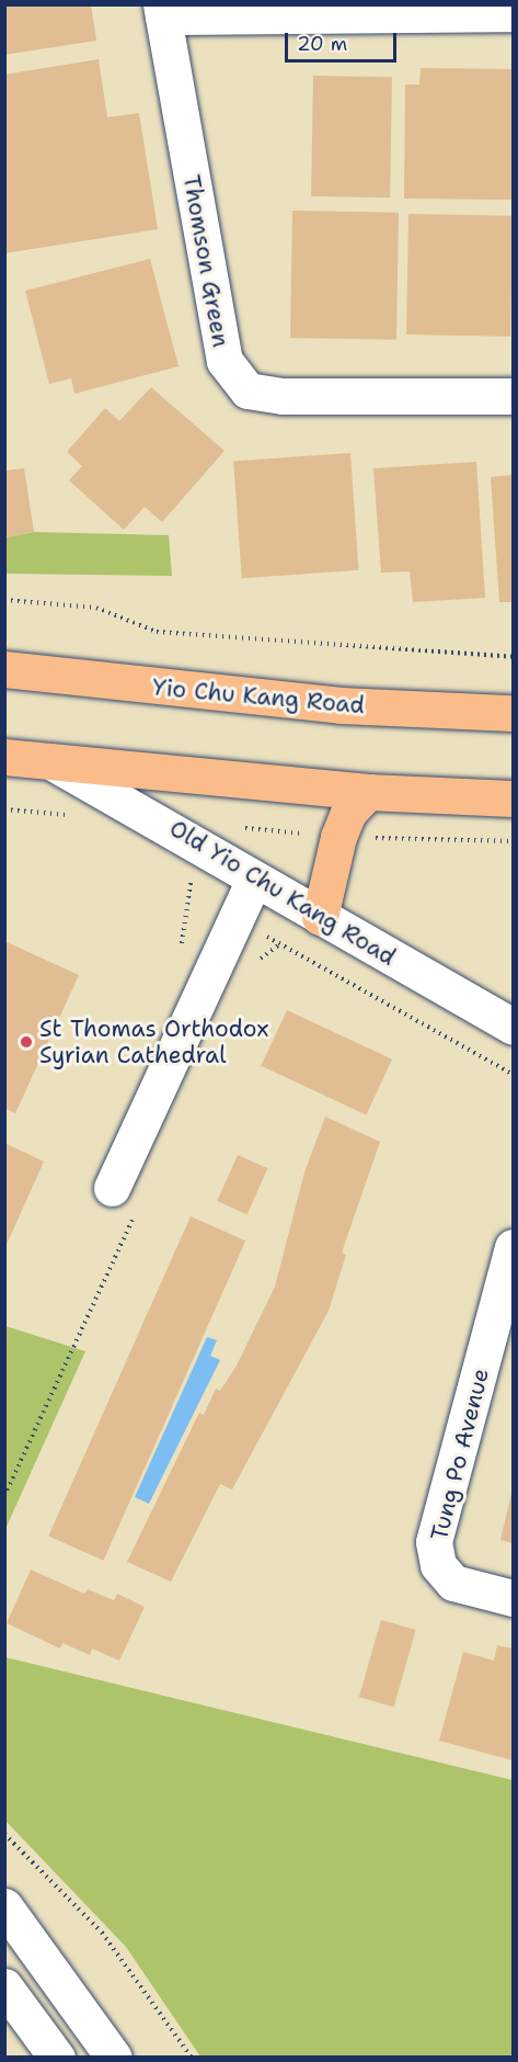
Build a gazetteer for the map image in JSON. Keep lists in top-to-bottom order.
{
  "streets": {
    "main road": ["Yio Chu Kang Road"],
    "street": ["Thomson Green", "Old Yio Chu Kang Road", "Tung Po Avenue"]
  },
  "places": ["St Thomas Orthodox Syrian Cathedral"],
  "scale_bar": "20 m"
}
